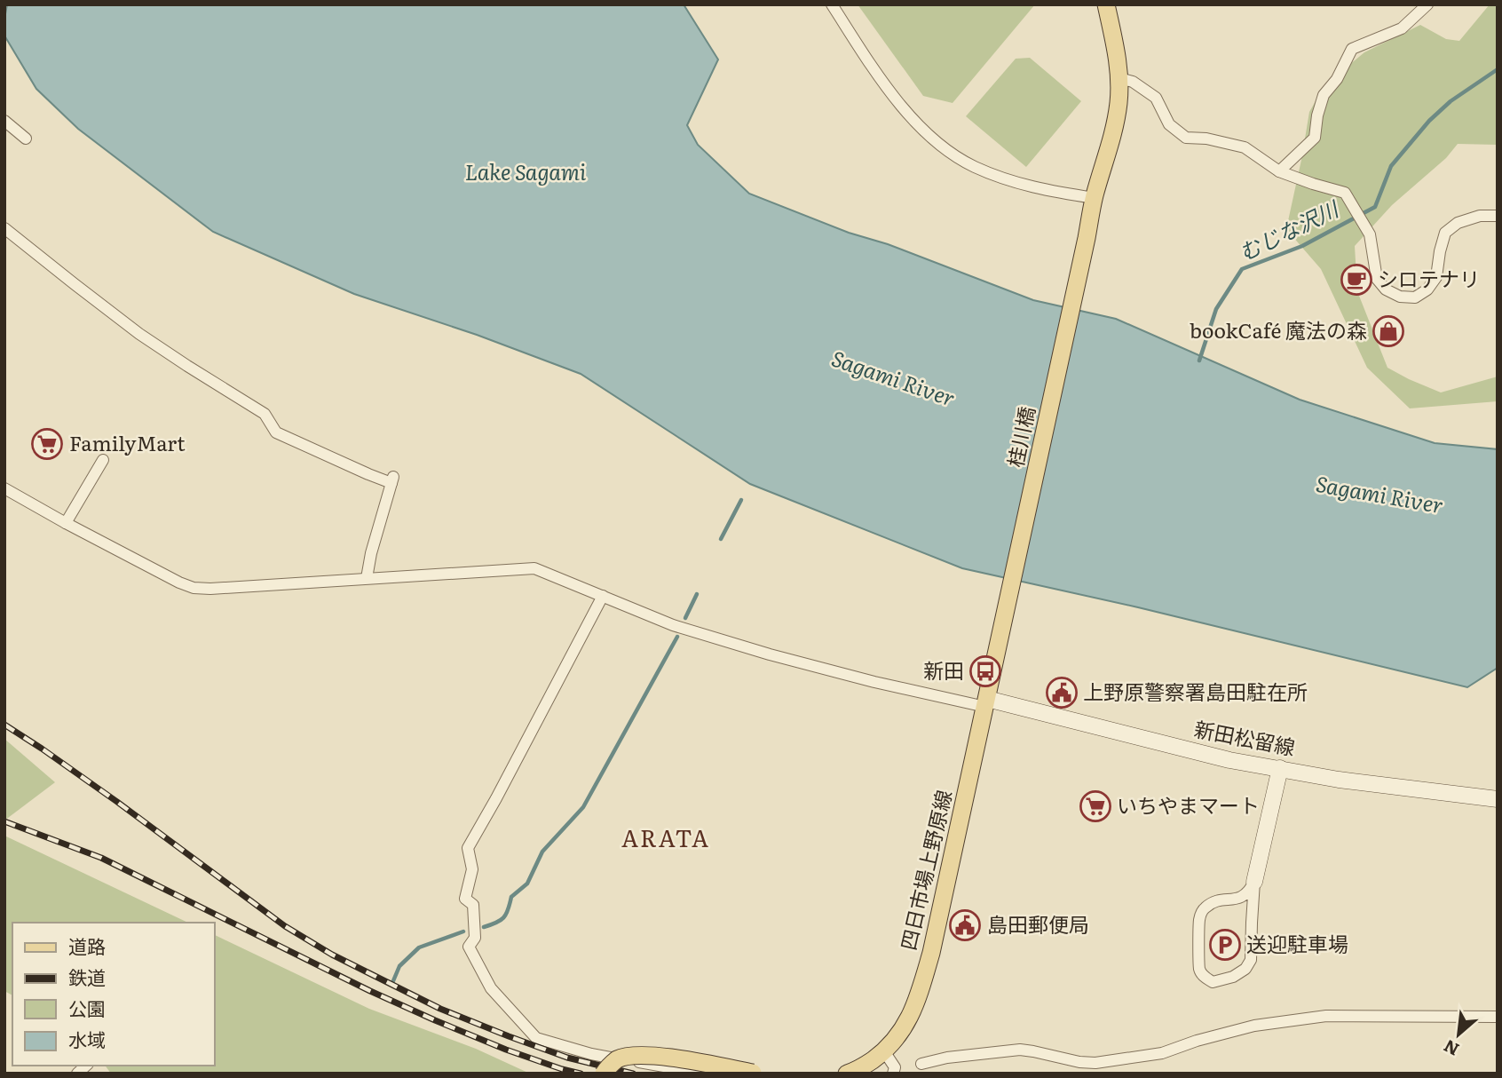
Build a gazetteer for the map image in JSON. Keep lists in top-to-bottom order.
{
  "streets": {
    "main road": ["桂川橋", "新田松留線", "四日市場上野原線"]
  },
  "crossings": [
    ["桂川橋", "四日市場上野原線"],
    ["新田松留線", "四日市場上野原線"]
  ],
  "districts": ["ARATA"],
  "water": ["Lake Sagami", "むじな沢川", "Sagami River"],
  "places": {
    "cafe": ["シロテナリ"],
    "shop": ["bookCafé 魔法の森"],
    "supermarket": ["FamilyMart", "いちやまマート"],
    "bus stop": ["新田"],
    "public building": ["上野原警察署島田駐在所", "島田郵便局"],
    "parking": ["送迎駐車場"]
  },
  "legend": [
    "道路",
    "鉄道",
    "公園",
    "水域"
  ],
  "north": "bottom left"
}
